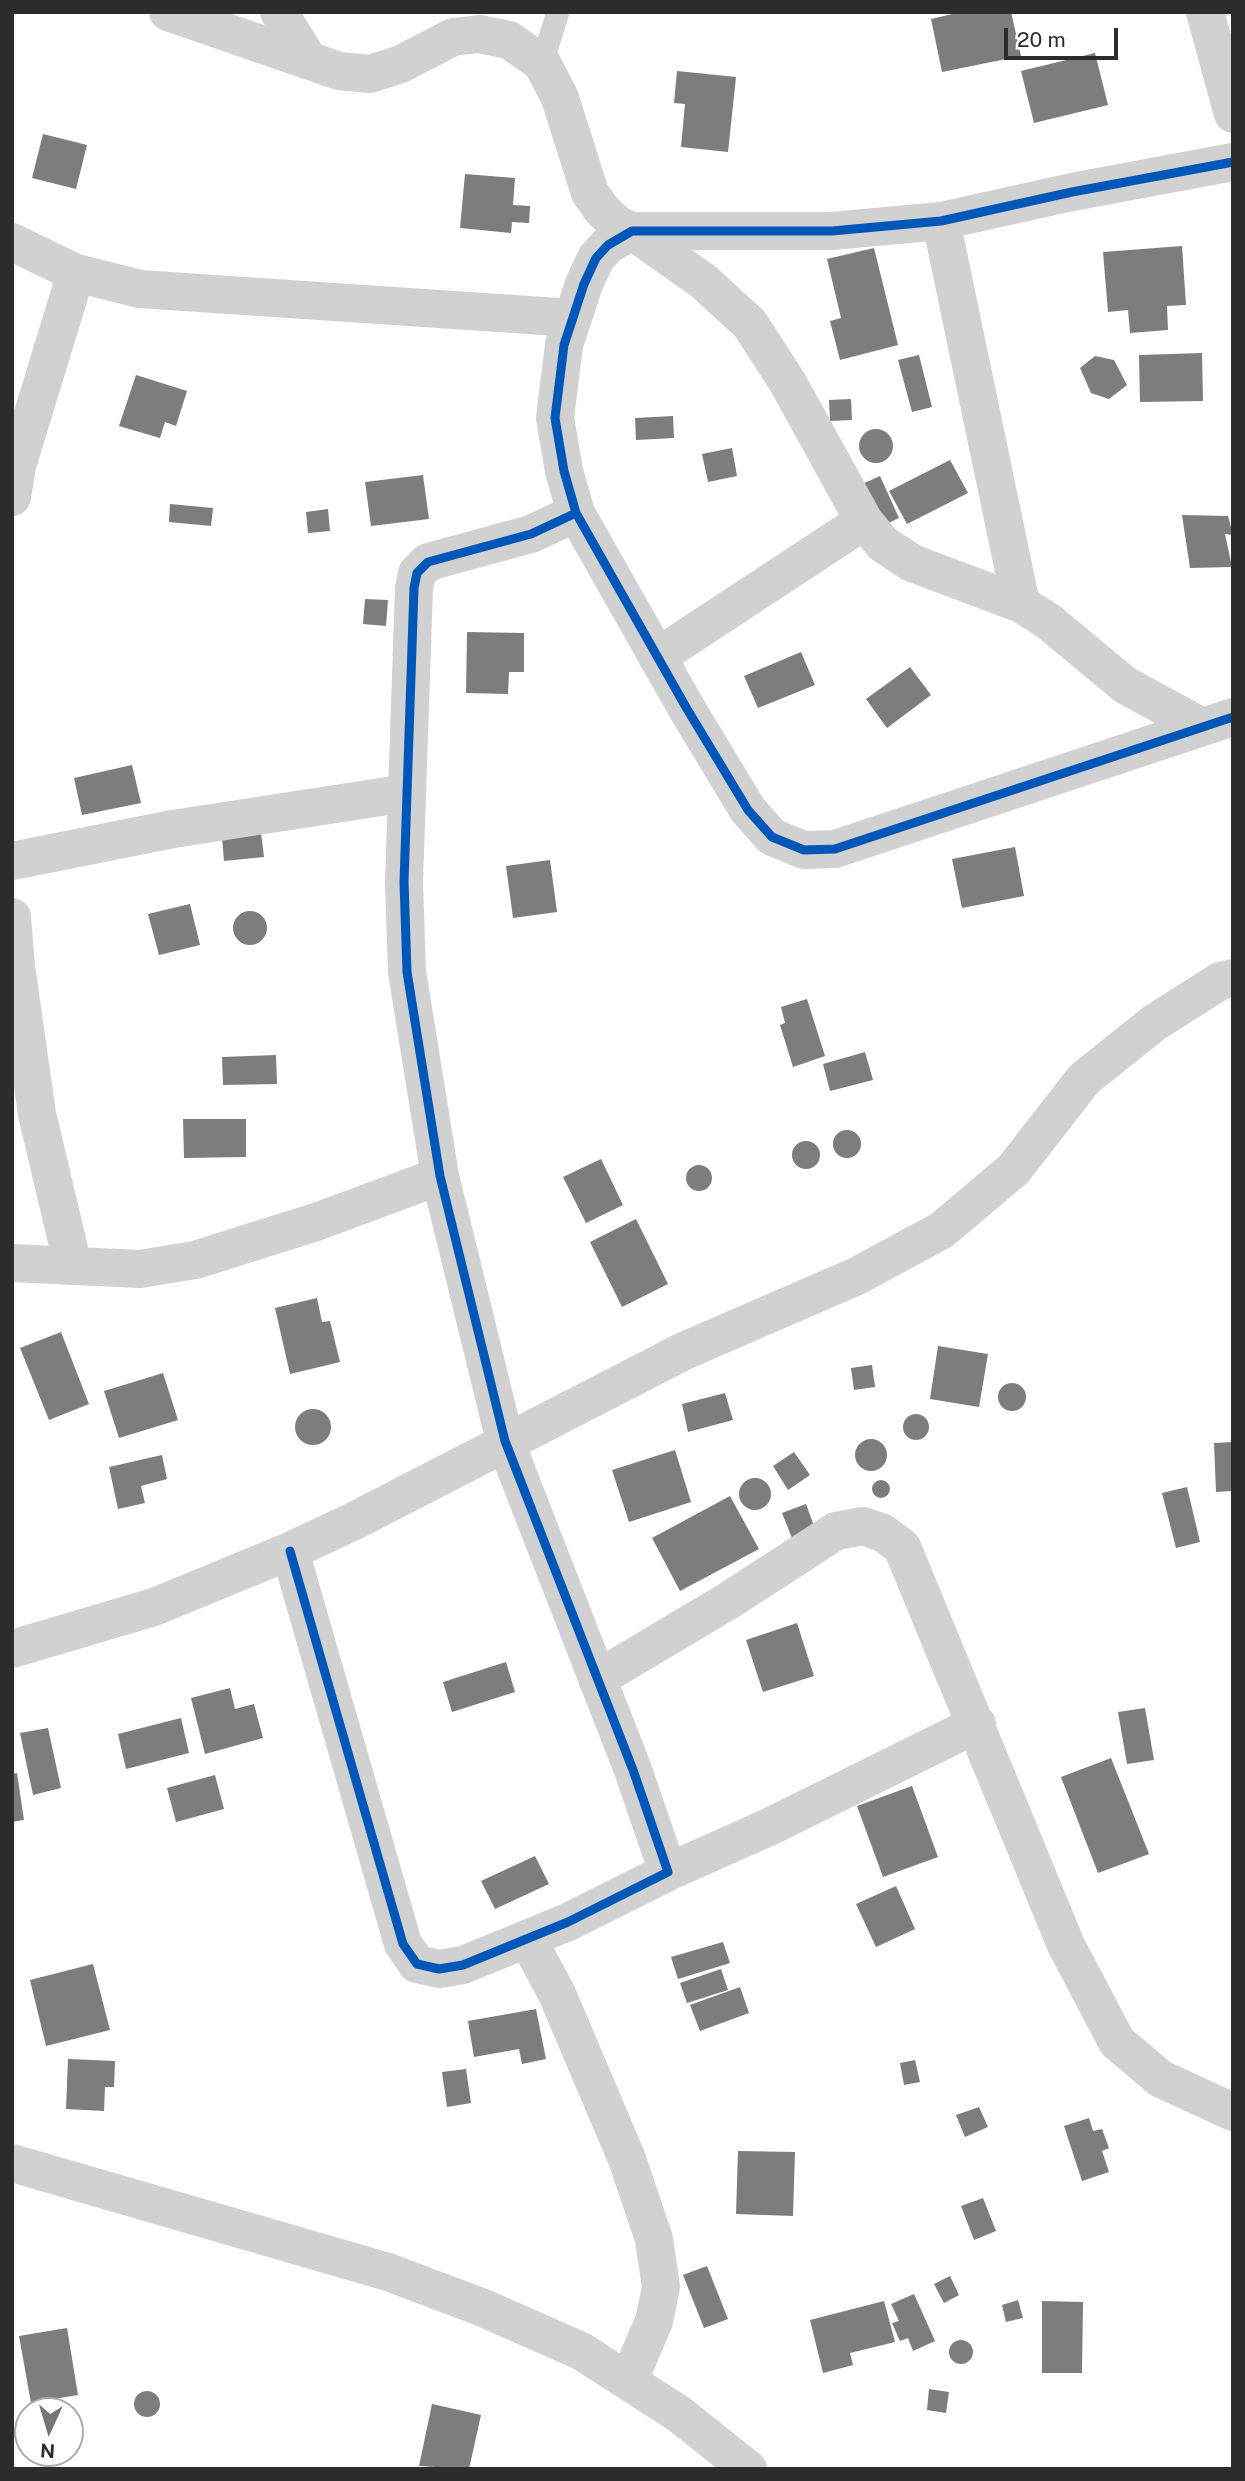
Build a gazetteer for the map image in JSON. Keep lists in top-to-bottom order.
{
  "scale_bar": "20 m",
  "north": "bottom"
}
